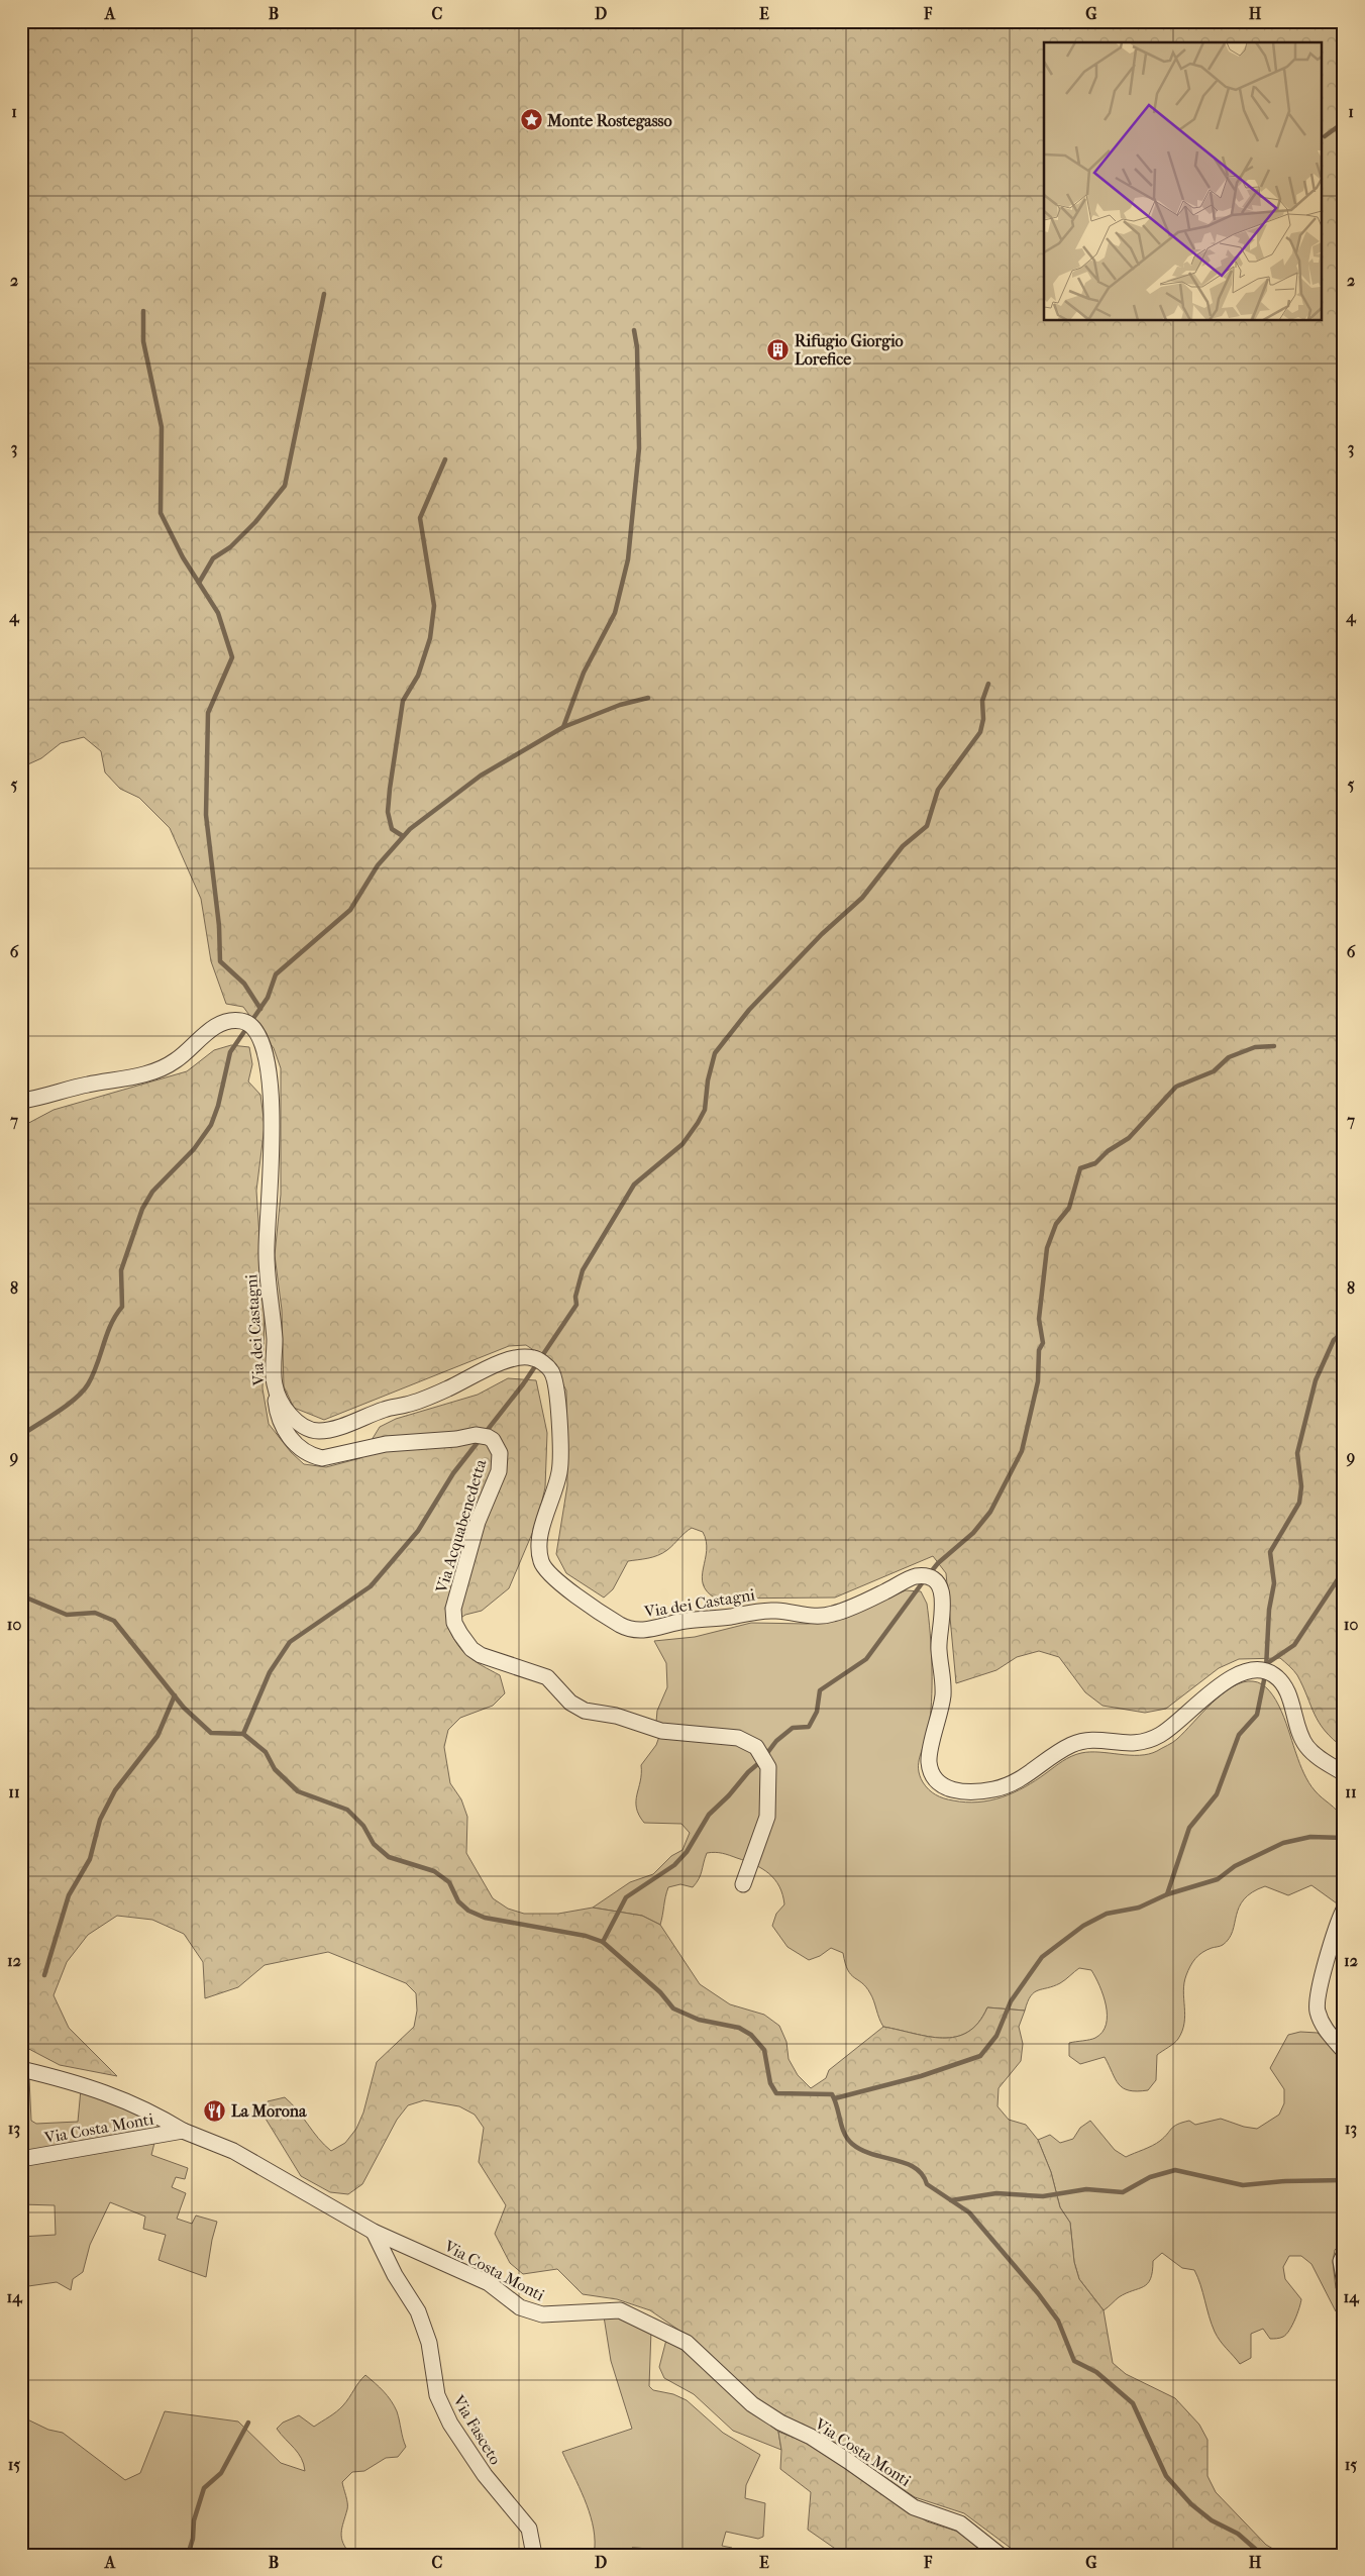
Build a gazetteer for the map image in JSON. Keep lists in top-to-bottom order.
{
  "streets": {
    "street": [
      "Via dei Castagni",
      "Via Acquabenedetta",
      "Via Costa Monti",
      "Via Fasceto"
    ]
  },
  "crossings": [
    ["Via dei Castagni", "Via Acquabenedetta"],
    ["Via Costa Monti", "Via Fasceto"]
  ],
  "places": {
    "place": ["Monte Rostegasso"],
    "building": ["Rifugio Giorgio Lorefice"],
    "restaurant": ["La Morona"]
  },
  "grid": {
    "columns": [
      "A",
      "B",
      "C",
      "D",
      "E",
      "F",
      "G",
      "H"
    ],
    "rows": [
      "1",
      "2",
      "3",
      "4",
      "5",
      "6",
      "7",
      "8",
      "9",
      "10",
      "11",
      "12",
      "13",
      "14",
      "15"
    ]
  }
}
